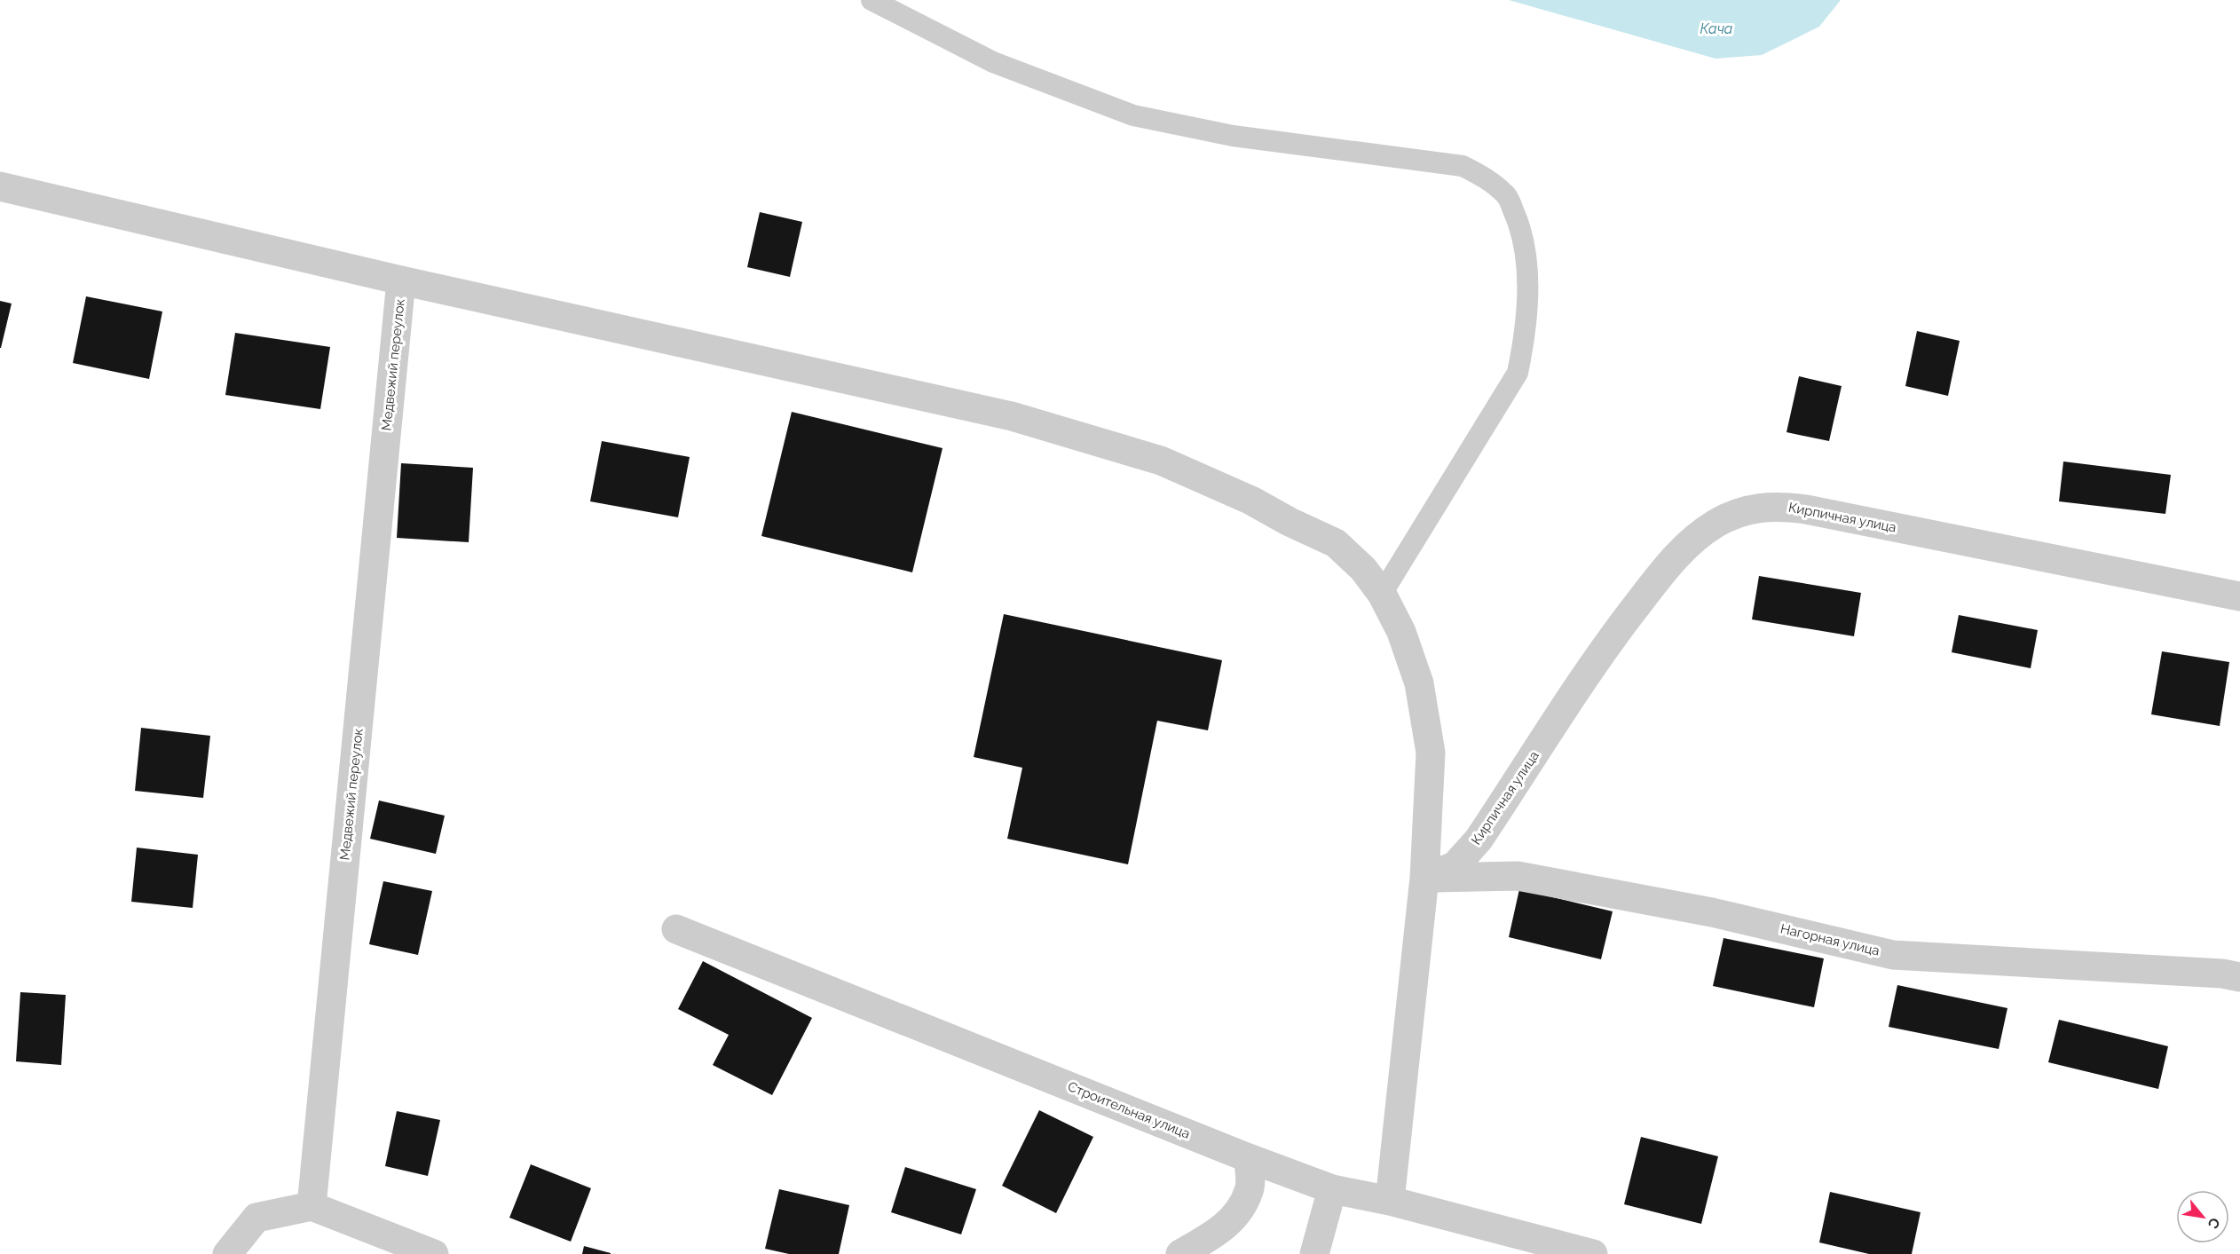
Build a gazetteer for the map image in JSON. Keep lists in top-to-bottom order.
{
  "streets": {
    "street": [
      "Медвежий переулок",
      "Кирпичная улица",
      "Нагорная улица",
      "Строительная улица"
    ]
  },
  "crossings": [
    ["Кирпичная улица", "Нагорная улица"]
  ],
  "water": ["Кача"],
  "north": "bottom right"
}
